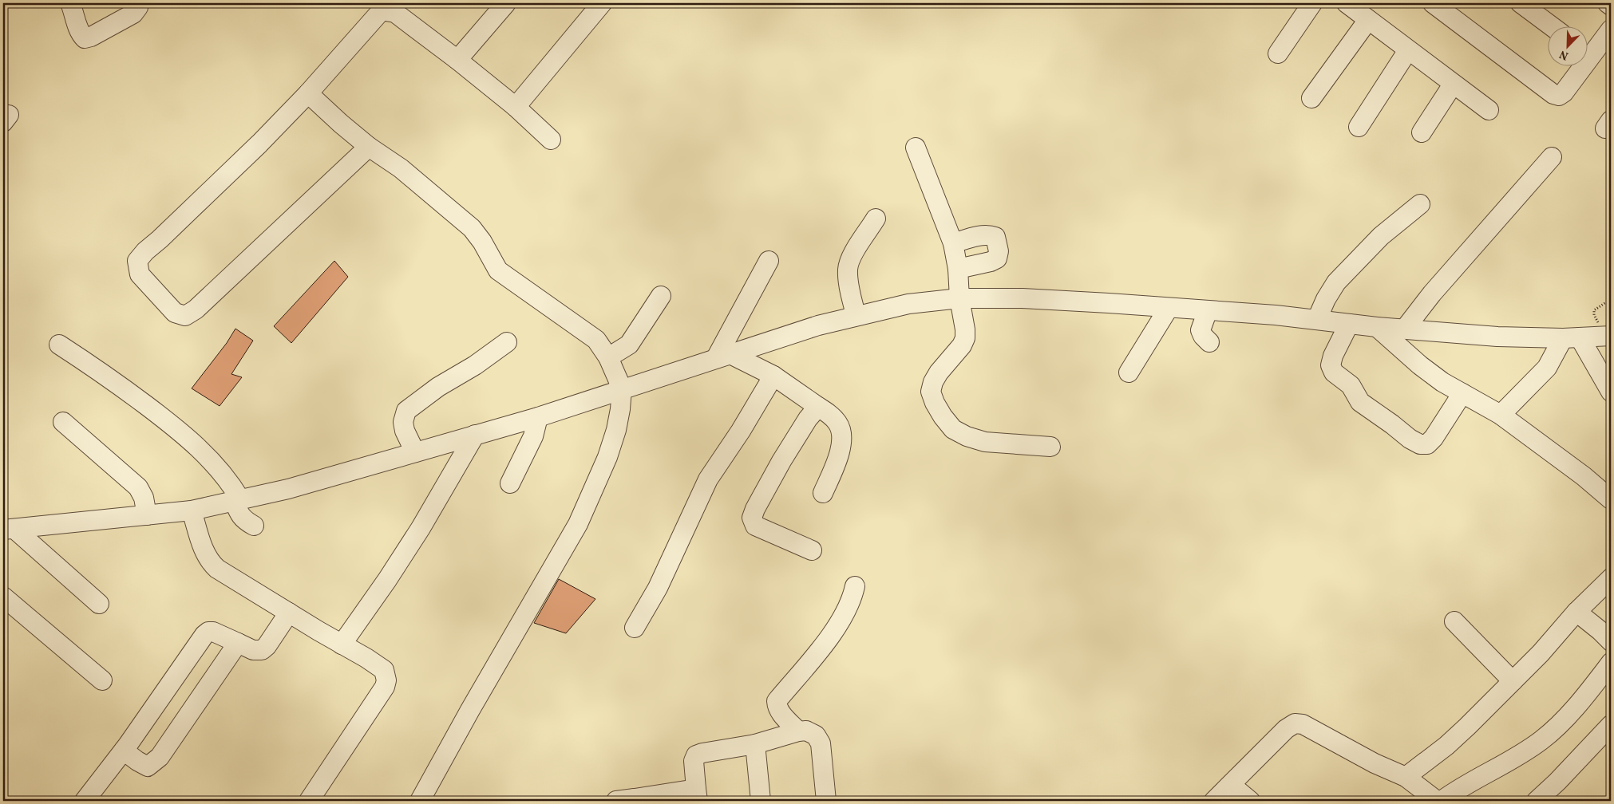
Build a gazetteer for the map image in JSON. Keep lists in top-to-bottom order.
{
  "north": "bottom left"
}
